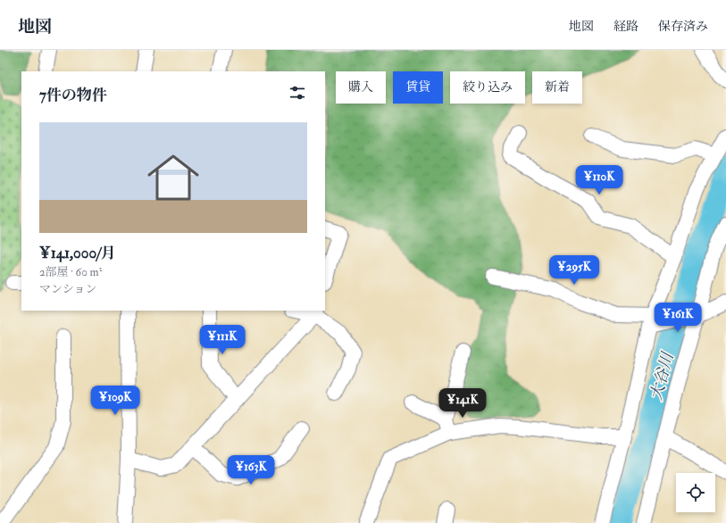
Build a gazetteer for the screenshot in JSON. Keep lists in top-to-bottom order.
{
  "water": ["大谷川"],
  "page": {
    "header": "地図",
    "nav": ["地図", "経路", "保存済み"],
    "chip": [
      "購入",
      "賃貸",
      "絞り込み",
      "新着"
    ],
    "heading": "7件の物件",
    "list": [
      {
        "name": "¥141,000/月",
        "note": "2部屋 · 60 m² · マンション"
      }
    ],
    "price": [
      "¥110K",
      "¥295K",
      "¥161K",
      "¥111K",
      "¥109K",
      "¥141K",
      "¥163K"
    ]
  }
}
